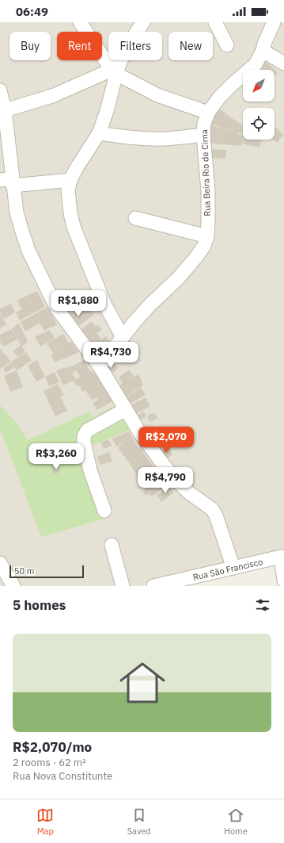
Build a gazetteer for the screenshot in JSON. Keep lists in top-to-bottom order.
{
  "streets": {
    "street": ["Rua Beira Rio de Cirna", "Rua São Francisco"]
  },
  "scale_bar": "50 m",
  "north": "bottom left",
  "page": {
    "status": "06:49",
    "chip": [
      "Buy",
      "Rent",
      "Filters",
      "New"
    ],
    "price": [
      "R$1,880",
      "R$4,730",
      "R$2,070",
      "R$3,260",
      "R$4,790"
    ],
    "scale": "50 m",
    "heading": "5 homes",
    "list": [
      {
        "name": "R$2,070/mo",
        "note": "2 rooms · 62 m² · Rua Nova Constitunte"
      }
    ],
    "tabs": ["Map", "Saved", "Home"]
  }
}
